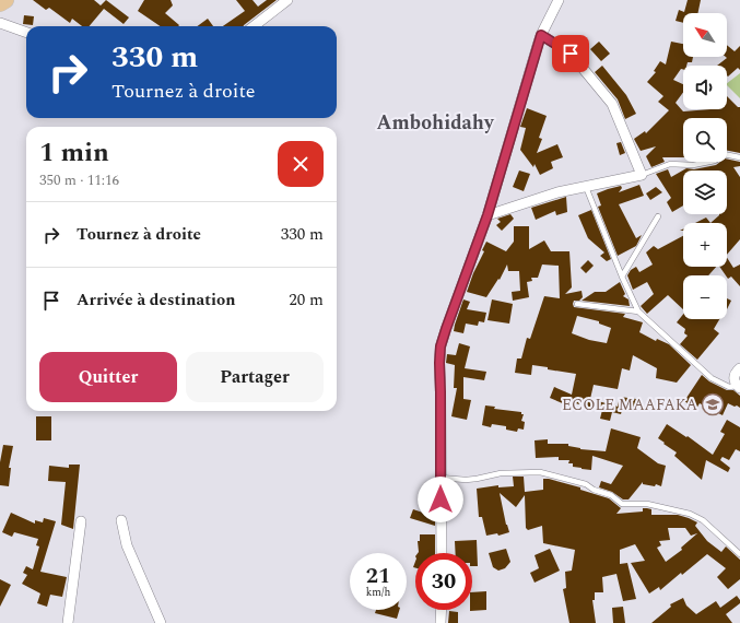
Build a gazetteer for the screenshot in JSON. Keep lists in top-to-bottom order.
{
  "districts": ["Ambohidahy"],
  "places": {
    "school or university": ["ECOLE MAAFAKA"]
  },
  "north": "top left",
  "page": {
    "map_buttons": ["+", "−"],
    "turn": ["330 m", "Tournez à droite"],
    "heading": ["1 min", "350 m · 11:16"],
    "list": [
      {
        "name": "Tournez à droite",
        "value": "330 m"
      },
      {
        "name": "Arrivée à destination",
        "value": "20 m"
      }
    ],
    "buttons": ["Quitter", "Partager"],
    "speed": "21 km/h",
    "limit": "30"
  }
}
